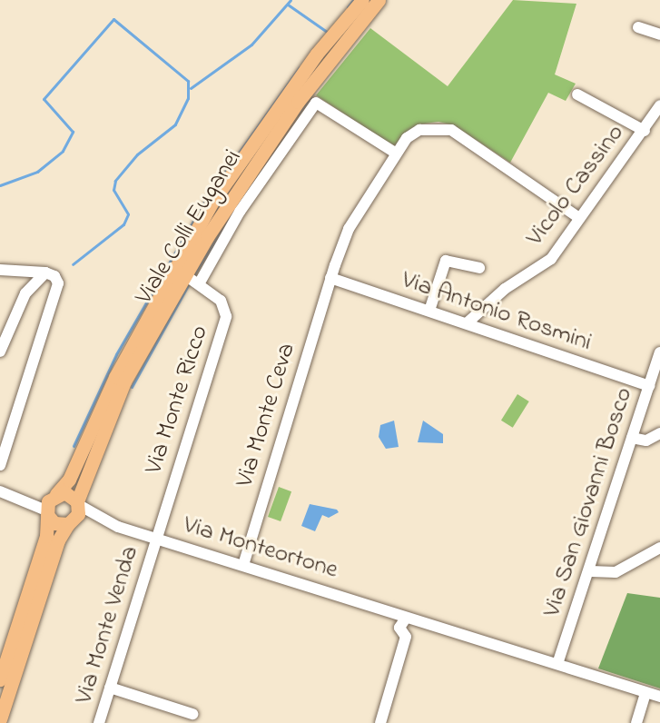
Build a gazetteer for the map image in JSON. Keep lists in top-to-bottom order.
{
  "streets": {
    "main road": ["Viale Colli Euganei"],
    "street": [
      "Vicolo Cassino",
      "Via Antonio Rosmini",
      "Via Monte Ricco",
      "Via Monte Ceva",
      "Via San Giovanni Bosco",
      "Via Monteortone",
      "Via Monte Venda"
    ]
  },
  "crossings": [
    ["Vicolo Cassino", "Via Antonio Rosmini"],
    ["Vicolo Cassino", "Via Monte Ceva"],
    ["Viale Colli Euganei", "Via Monte Ricco"],
    ["Via Antonio Rosmini", "Via Monte Ceva"],
    ["Via Antonio Rosmini", "Via San Giovanni Bosco"],
    ["Via Monte Ricco", "Via Monteortone"],
    ["Via Monte Ricco", "Via Monte Venda"],
    ["Via Monte Ceva", "Via Monteortone"],
    ["Via San Giovanni Bosco", "Via Monteortone"],
    ["Via Monteortone", "Via Monte Venda"]
  ]
}
